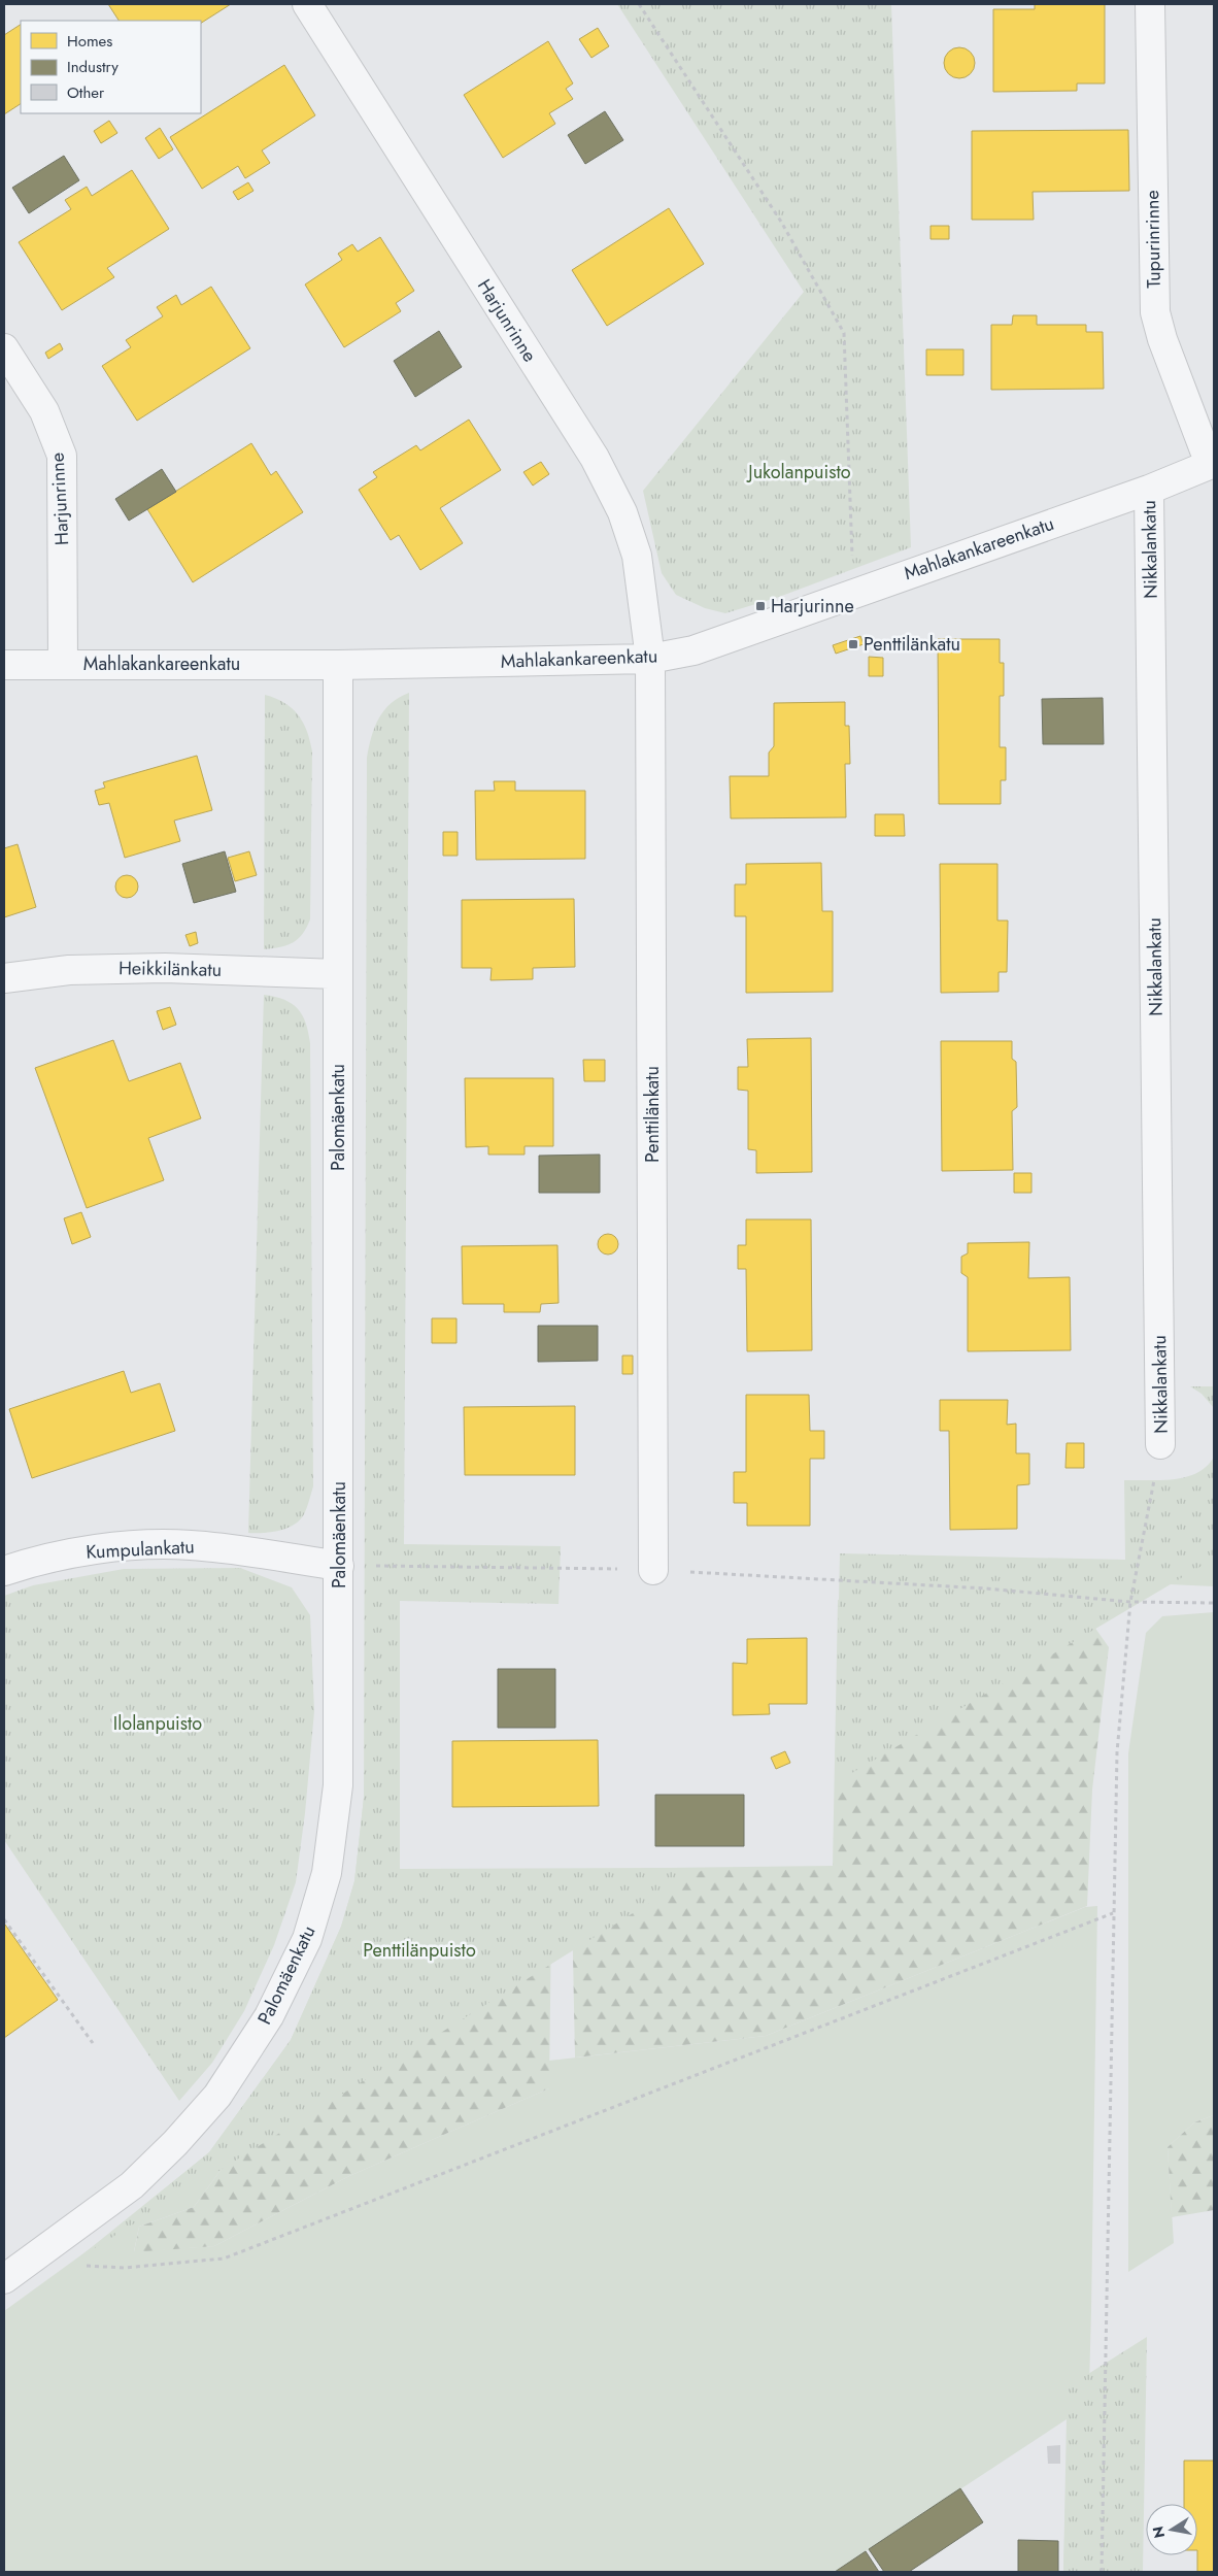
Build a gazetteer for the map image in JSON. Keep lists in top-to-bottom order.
{
  "streets": {
    "street": [
      "Tupurinrinne",
      "Harjunrinne",
      "Mahlakankareenkatu",
      "Nikkalankatu",
      "Heikkilänkatu",
      "Penttilänkatu",
      "Palomäenkatu",
      "Kumpulankatu"
    ]
  },
  "crossings": [
    ["Tupurinrinne", "Mahlakankareenkatu"],
    ["Harjunrinne", "Mahlakankareenkatu"],
    ["Harjunrinne", "Penttilänkatu"],
    ["Mahlakankareenkatu", "Nikkalankatu"],
    ["Mahlakankareenkatu", "Penttilänkatu"],
    ["Mahlakankareenkatu", "Palomäenkatu"],
    ["Heikkilänkatu", "Palomäenkatu"],
    ["Palomäenkatu", "Kumpulankatu"]
  ],
  "parks": ["Jukolanpuisto", "Ilolanpuisto", "Penttilänpuisto"],
  "places": {
    "transit": ["Harjurinne", "Penttilänkatu"]
  },
  "legend": ["Homes", "Industry", "Other"],
  "north": "left"
}
